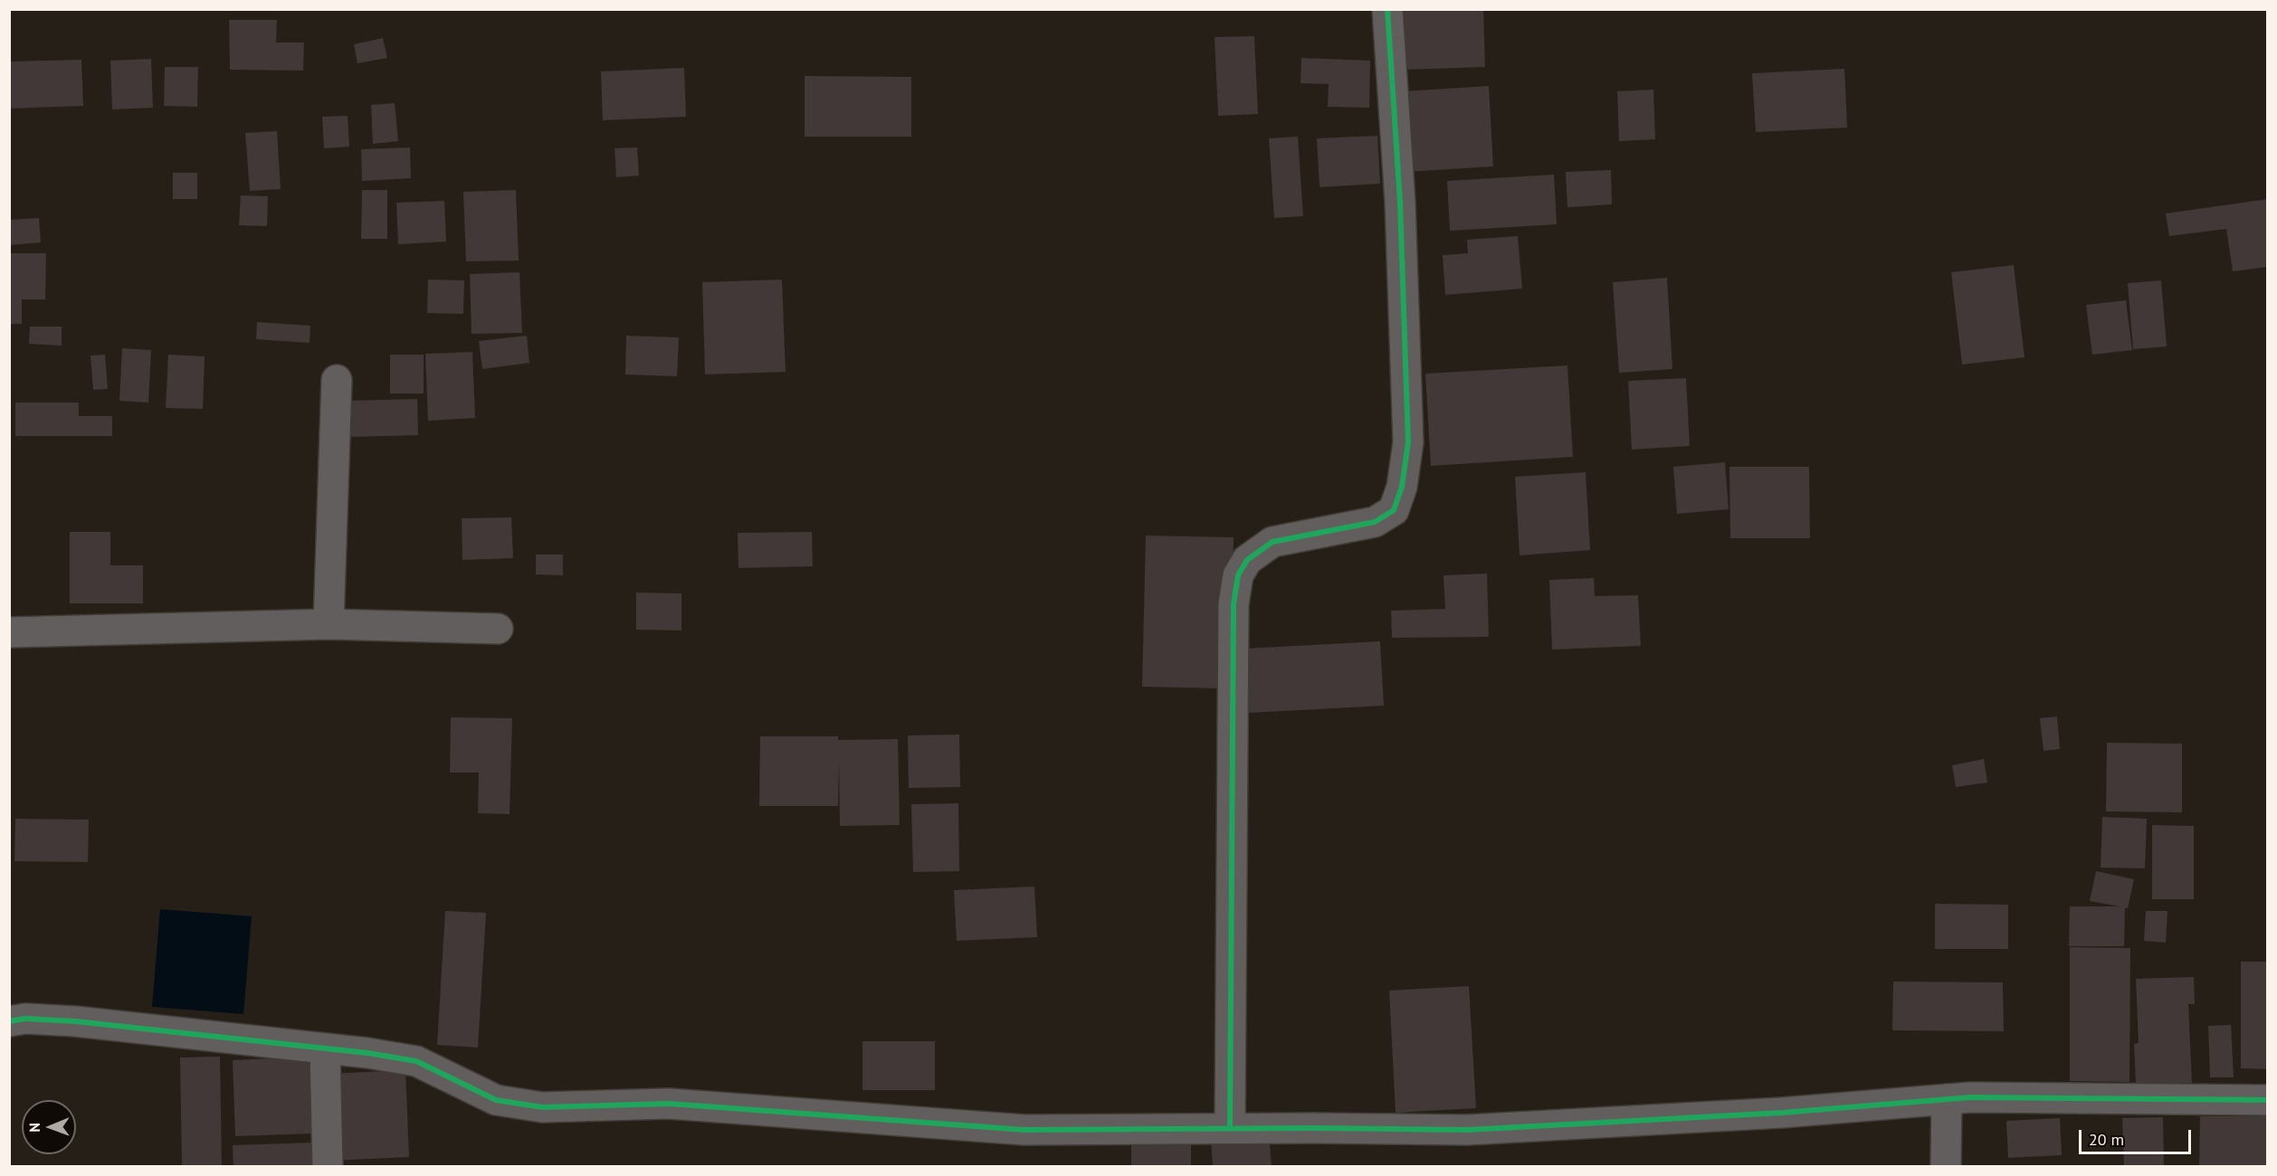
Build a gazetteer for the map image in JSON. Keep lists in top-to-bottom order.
{
  "scale_bar": "20 m",
  "north": "left"
}
